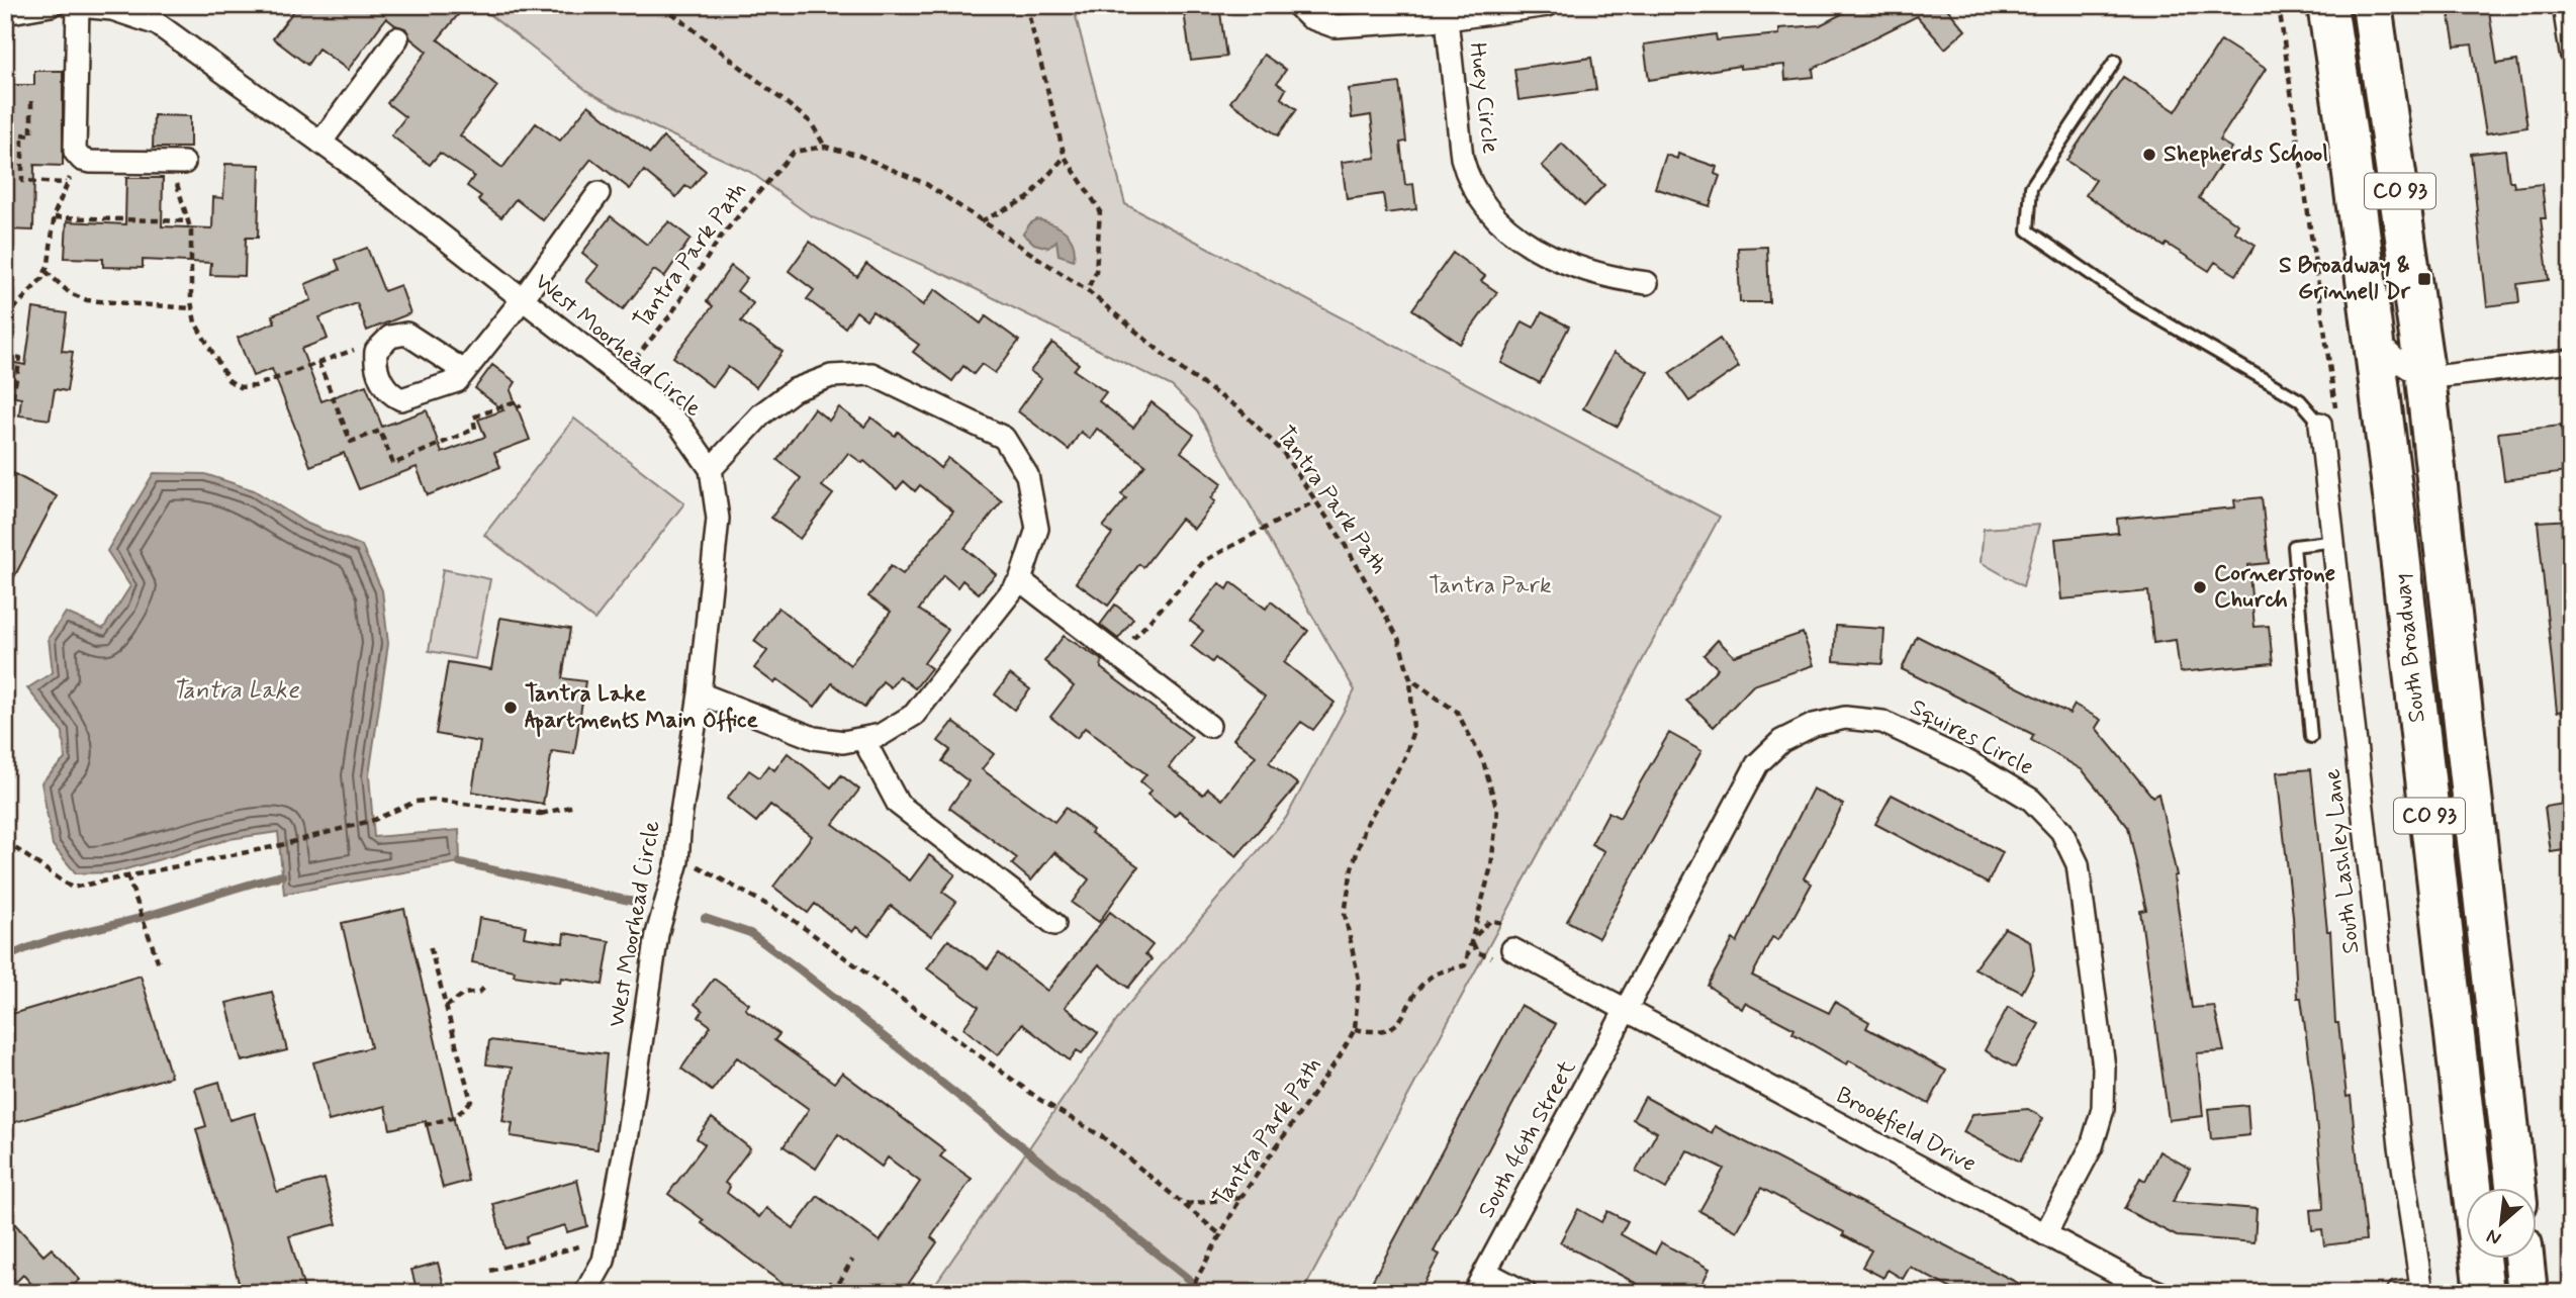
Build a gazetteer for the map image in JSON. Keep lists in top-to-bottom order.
{
  "streets": {
    "highway": ["CO 93", "South Broadway"],
    "street": [
      "Huey Circle",
      "West Moorhead Circle",
      "Squires Circle",
      "South Lashley Lane",
      "Brookfield Drive",
      "South 46th Street"
    ],
    "path": ["Tantra Park Path"]
  },
  "crossings": [
    ["Tantra Park Path", "West Moorhead Circle"],
    ["Squires Circle", "Brookfield Drive"],
    ["Squires Circle", "South 46th Street"],
    ["Brookfield Drive", "South 46th Street"]
  ],
  "water": ["Tantra Lake"],
  "parks": ["Tantra Park"],
  "places": {
    "other": ["Shepherds School", "Cornerstone Church", "Tantra Lake Apartments Main Office"],
    "transit": ["S Broadway & Grinnell Dr"]
  },
  "north": "bottom left"
}
